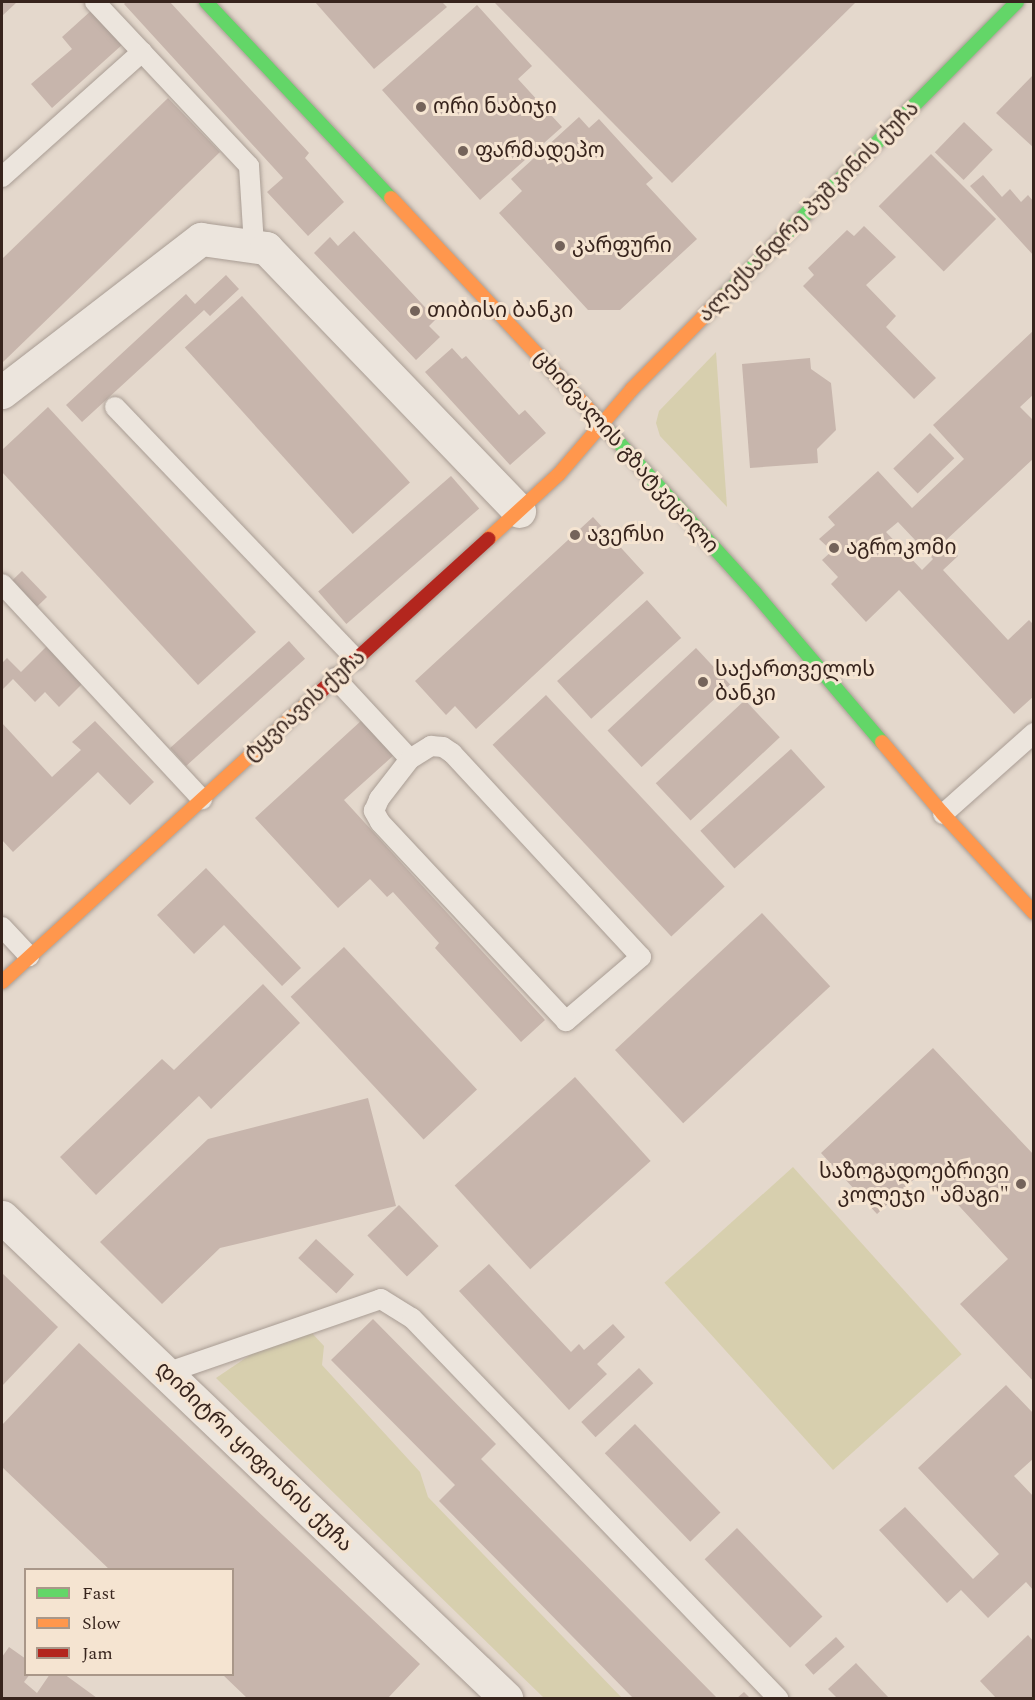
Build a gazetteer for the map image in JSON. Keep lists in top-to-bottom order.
{
  "streets": {
    "main road": ["ალექსანდრე პუშკინის ქუჩა", "ცხინვალის გზატკეცილი", "ტყვიავის ქუჩა"],
    "street": ["დიმიტრი ყიფიანის ქუჩა"]
  },
  "crossings": [
    ["ალექსანდრე პუშკინის ქუჩა", "ცხინვალის გზატკეცილი"],
    ["ალექსანდრე პუშკინის ქუჩა", "ტყვიავის ქუჩა"],
    ["ცხინვალის გზატკეცილი", "ტყვიავის ქუჩა"]
  ],
  "places": [
    "ორი ნაბიჯი",
    "ფარმადეპო",
    "კარფური",
    "თიბისი ბანკი",
    "ავერსი",
    "აგროკომი",
    "საქართველოს ბანკი",
    "საზოგადოებრივი კოლეჯი \"ამაგი\""
  ],
  "legend": ["Fast", "Slow", "Jam"]
}
